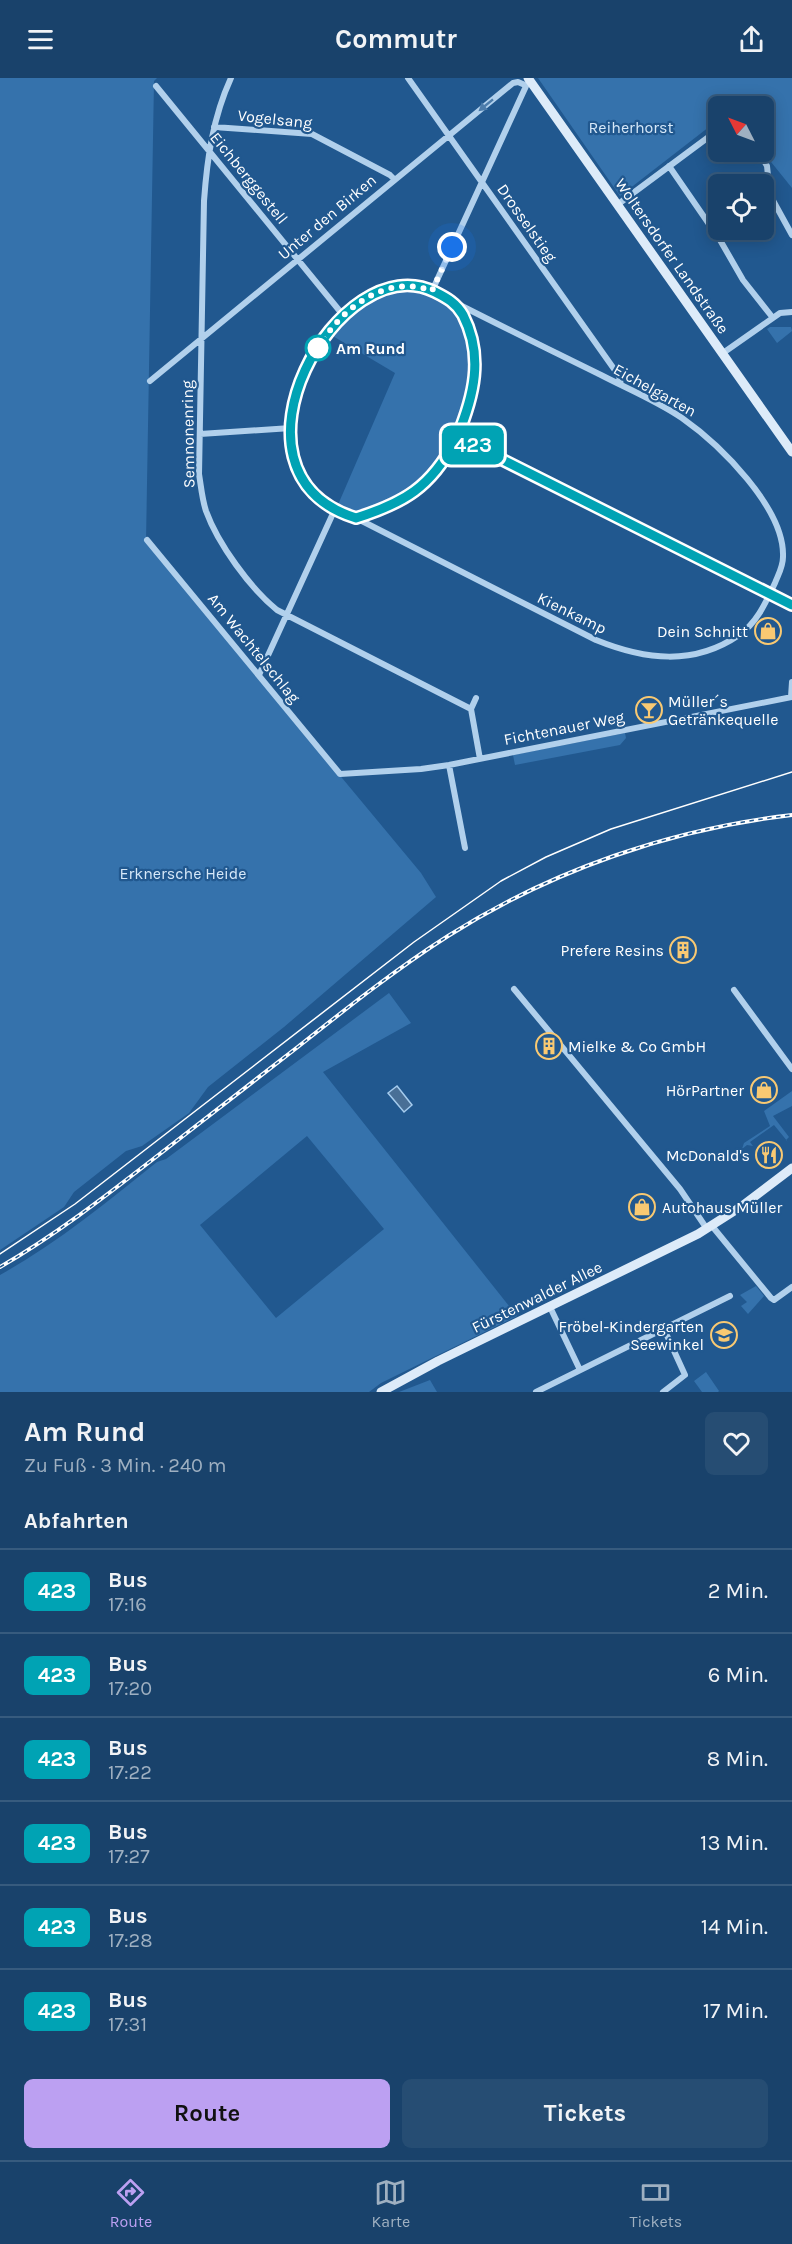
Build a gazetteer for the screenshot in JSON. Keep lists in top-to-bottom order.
{
  "streets": {
    "main road": ["Woltersdorfer Landstraße", "Fürstenwalder Allee"],
    "street": [
      "Vogelsang",
      "Eichberggestell",
      "Unter den Birken",
      "Drosselstieg",
      "Eichelgarten",
      "Semnonenring",
      "Kienkamp",
      "Am Wachtelschlag",
      "Fichtenauer Weg"
    ]
  },
  "crossings": [
    ["Vogelsang", "Unter den Birken"],
    ["Vogelsang", "Semnonenring"],
    ["Eichberggestell", "Unter den Birken"],
    ["Eichberggestell", "Eichelgarten"],
    ["Eichberggestell", "Semnonenring"],
    ["Eichberggestell", "Kienkamp"],
    ["Unter den Birken", "Drosselstieg"],
    ["Unter den Birken", "Woltersdorfer Landstraße"],
    ["Unter den Birken", "Semnonenring"],
    ["Drosselstieg", "Eichelgarten"],
    ["Eichelgarten", "Kienkamp"],
    ["Am Wachtelschlag", "Fichtenauer Weg"]
  ],
  "parks": ["Reiherhorst", "Erknersche Heide"],
  "places": {
    "other": ["Am Rund"],
    "shop": ["Dein Schnitt", "HörPartner", "Autohaus Müller"],
    "bar": ["Müller´s Getränkequelle"],
    "building": ["Prefere Resins", "Mielke & Co GmbH"],
    "restaurant": ["McDonald's"],
    "school or university": ["Fröbel-Kindergarten Seewinkel"]
  },
  "lines": ["bus line 423"],
  "north": "top left",
  "page": {
    "header": "Commutr",
    "on_map": "423",
    "heading": [
      ["Am Rund", "Zu Fuß · 3 Min. · 240 m"],
      "Abfahrten"
    ],
    "list": [
      {
        "mark": "423",
        "name": "Bus",
        "note": "17:16",
        "value": "2 Min."
      },
      {
        "mark": "423",
        "name": "Bus",
        "note": "17:20",
        "value": "6 Min."
      },
      {
        "mark": "423",
        "name": "Bus",
        "note": "17:22",
        "value": "8 Min."
      },
      {
        "mark": "423",
        "name": "Bus",
        "note": "17:27",
        "value": "13 Min."
      },
      {
        "mark": "423",
        "name": "Bus",
        "note": "17:28",
        "value": "14 Min."
      },
      {
        "mark": "423",
        "name": "Bus",
        "note": "17:31",
        "value": "17 Min."
      }
    ],
    "buttons": ["Route", "Tickets"],
    "tabs": ["Route", "Karte", "Tickets"]
  }
}
